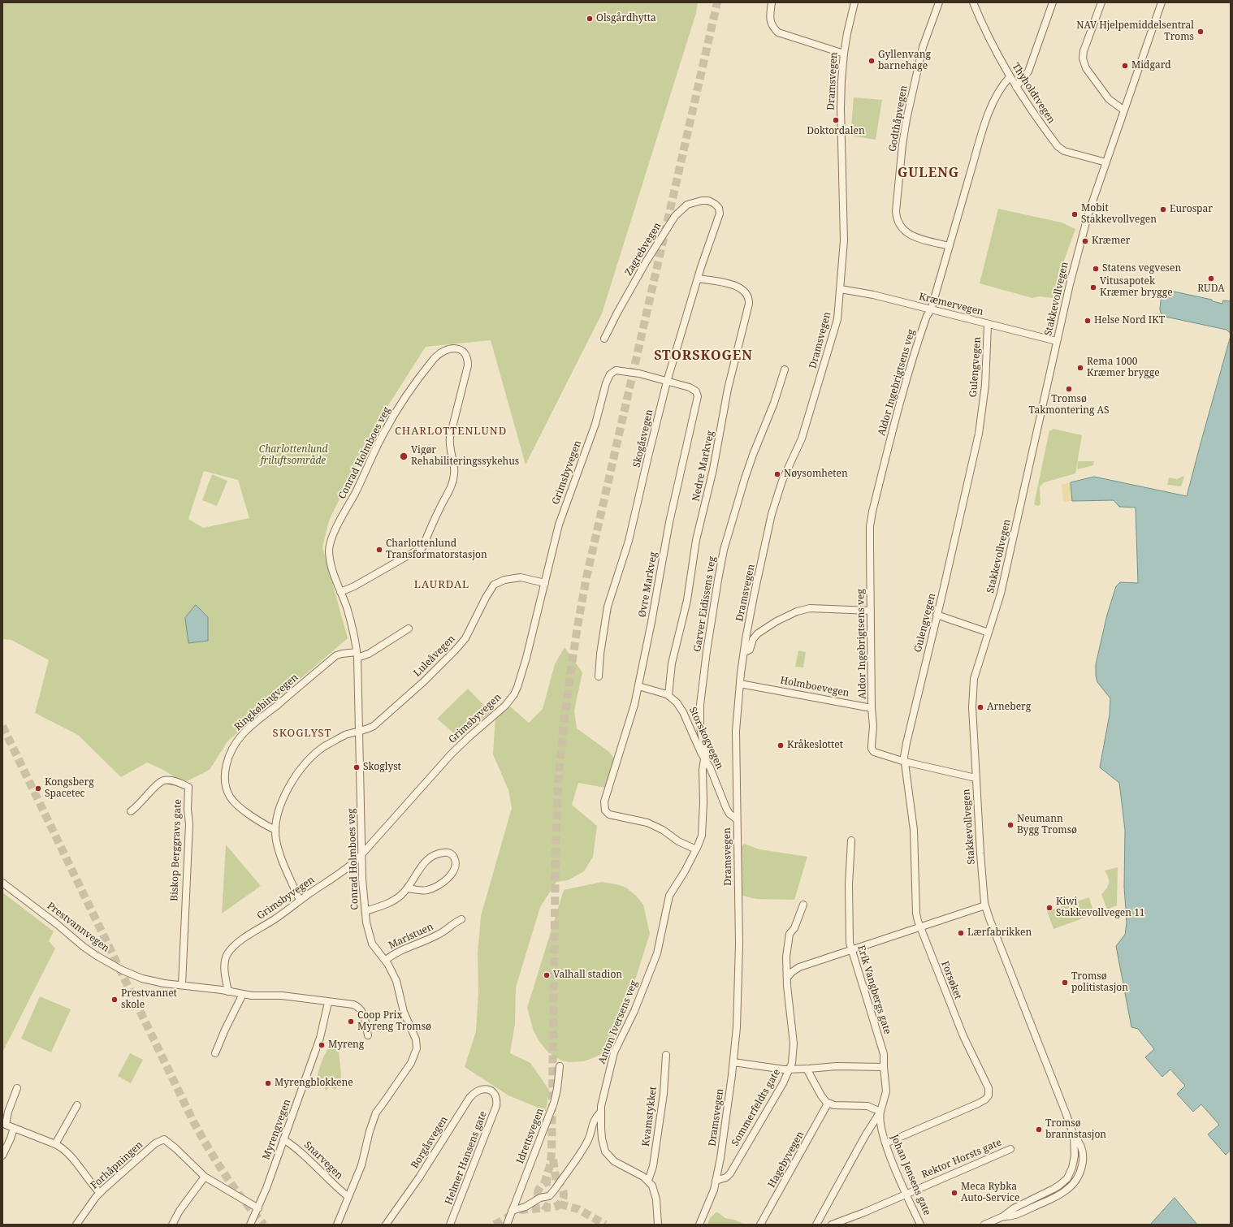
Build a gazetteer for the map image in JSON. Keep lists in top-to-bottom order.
{
  "streets": {
    "street": [
      "Dramsvegen",
      "Thyholdtvegen",
      "Godthåpvegen",
      "Zagrebvegen",
      "Stakkevollvegen",
      "Kræmervegen",
      "Gulengvegen",
      "Aldor Ingebrigtsens veg",
      "Skogåsvegen",
      "Conrad Holmboes veg",
      "Nedre Markveg",
      "Grimsbyvegen",
      "Øvre Markveg",
      "Garver Eidissens veg",
      "Luleåvegen",
      "Holmboevegen",
      "Ringkøbingvegen",
      "Storskogvegen",
      "Biskop Berggravs gate",
      "Prestvannvegen",
      "Maristuen",
      "Forsøket",
      "Erik Vangbergs gate",
      "Anton Iversens veg",
      "Sommerfeldts gate",
      "Kvamstykket",
      "Myrengvegen",
      "Idrettsvegen",
      "Borgåsvegen",
      "Helmer Hansens gate",
      "Rektor Horsts gate",
      "Hagebyvegen",
      "Snarvegen",
      "Forhåpningen",
      "Johan Jensens gate"
    ]
  },
  "crossings": [
    ["Dramsvegen", "Kræmervegen"],
    ["Dramsvegen", "Holmboevegen"],
    ["Dramsvegen", "Storskogvegen"],
    ["Dramsvegen", "Sommerfeldts gate"],
    ["Thyholdtvegen", "Stakkevollvegen"],
    ["Thyholdtvegen", "Aldor Ingebrigtsens veg"],
    ["Godthåpvegen", "Aldor Ingebrigtsens veg"],
    ["Zagrebvegen", "Skogåsvegen"],
    ["Stakkevollvegen", "Kræmervegen"],
    ["Kræmervegen", "Gulengvegen"],
    ["Kræmervegen", "Aldor Ingebrigtsens veg"],
    ["Gulengvegen", "Forsøket"],
    ["Aldor Ingebrigtsens veg", "Holmboevegen"],
    ["Skogåsvegen", "Nedre Markveg"],
    ["Skogåsvegen", "Grimsbyvegen"],
    ["Skogåsvegen", "Øvre Markveg"],
    ["Conrad Holmboes veg", "Grimsbyvegen"],
    ["Conrad Holmboes veg", "Luleåvegen"],
    ["Conrad Holmboes veg", "Ringkøbingvegen"],
    ["Conrad Holmboes veg", "Maristuen"],
    ["Conrad Holmboes veg", "Snarvegen"],
    ["Nedre Markveg", "Storskogvegen"],
    ["Grimsbyvegen", "Øvre Markveg"],
    ["Grimsbyvegen", "Luleåvegen"],
    ["Grimsbyvegen", "Prestvannvegen"],
    ["Øvre Markveg", "Garver Eidissens veg"],
    ["Øvre Markveg", "Storskogvegen"],
    ["Øvre Markveg", "Anton Iversens veg"],
    ["Garver Eidissens veg", "Storskogvegen"],
    ["Garver Eidissens veg", "Anton Iversens veg"],
    ["Luleåvegen", "Ringkøbingvegen"],
    ["Biskop Berggravs gate", "Prestvannvegen"],
    ["Prestvannvegen", "Myrengvegen"],
    ["Forsøket", "Johan Jensens gate"],
    ["Erik Vangbergs gate", "Sommerfeldts gate"],
    ["Anton Iversens veg", "Kvamstykket"],
    ["Myrengvegen", "Snarvegen"],
    ["Borgåsvegen", "Helmer Hansens gate"],
    ["Rektor Horsts gate", "Johan Jensens gate"]
  ],
  "districts": [
    "GULENG",
    "STORSKOGEN",
    "CHARLOTTENLUND",
    "LAURDAL",
    "SKOGLYST"
  ],
  "parks": ["Charlottenlund friluftsområde"],
  "places": [
    "Olsgårdhytta",
    "NAV Hjelpemiddelsentral Troms",
    "Gyllenvang barnehage",
    "Midgard",
    "Doktordalen",
    "Eurospar",
    "Mobit Stakkevollvegen",
    "Kræmer",
    "Statens vegvesen",
    "RUDA",
    "Vitusapotek Kræmer brygge",
    "Helse Nord IKT",
    "Rema 1000 Kræmer brygge",
    "Tromsø Takmontering AS",
    "Vigør Rehabiliteringssykehus",
    "Nøysomheten",
    "Charlottenlund Transformatorstasjon",
    "Arneberg",
    "Kråkeslottet",
    "Skoglyst",
    "Kongsberg Spacetec",
    "Neumann Bygg Tromsø",
    "Kiwi Stakkevollvegen 11",
    "Lærfabrikken",
    "Valhall stadion",
    "Tromsø politistasjon",
    "Prestvannet skole",
    "Coop Prix Myreng Tromsø",
    "Myreng",
    "Myrengblokkene",
    "Tromsø brannstasjon",
    "Meca Rybka Auto-Service"
  ]
}
